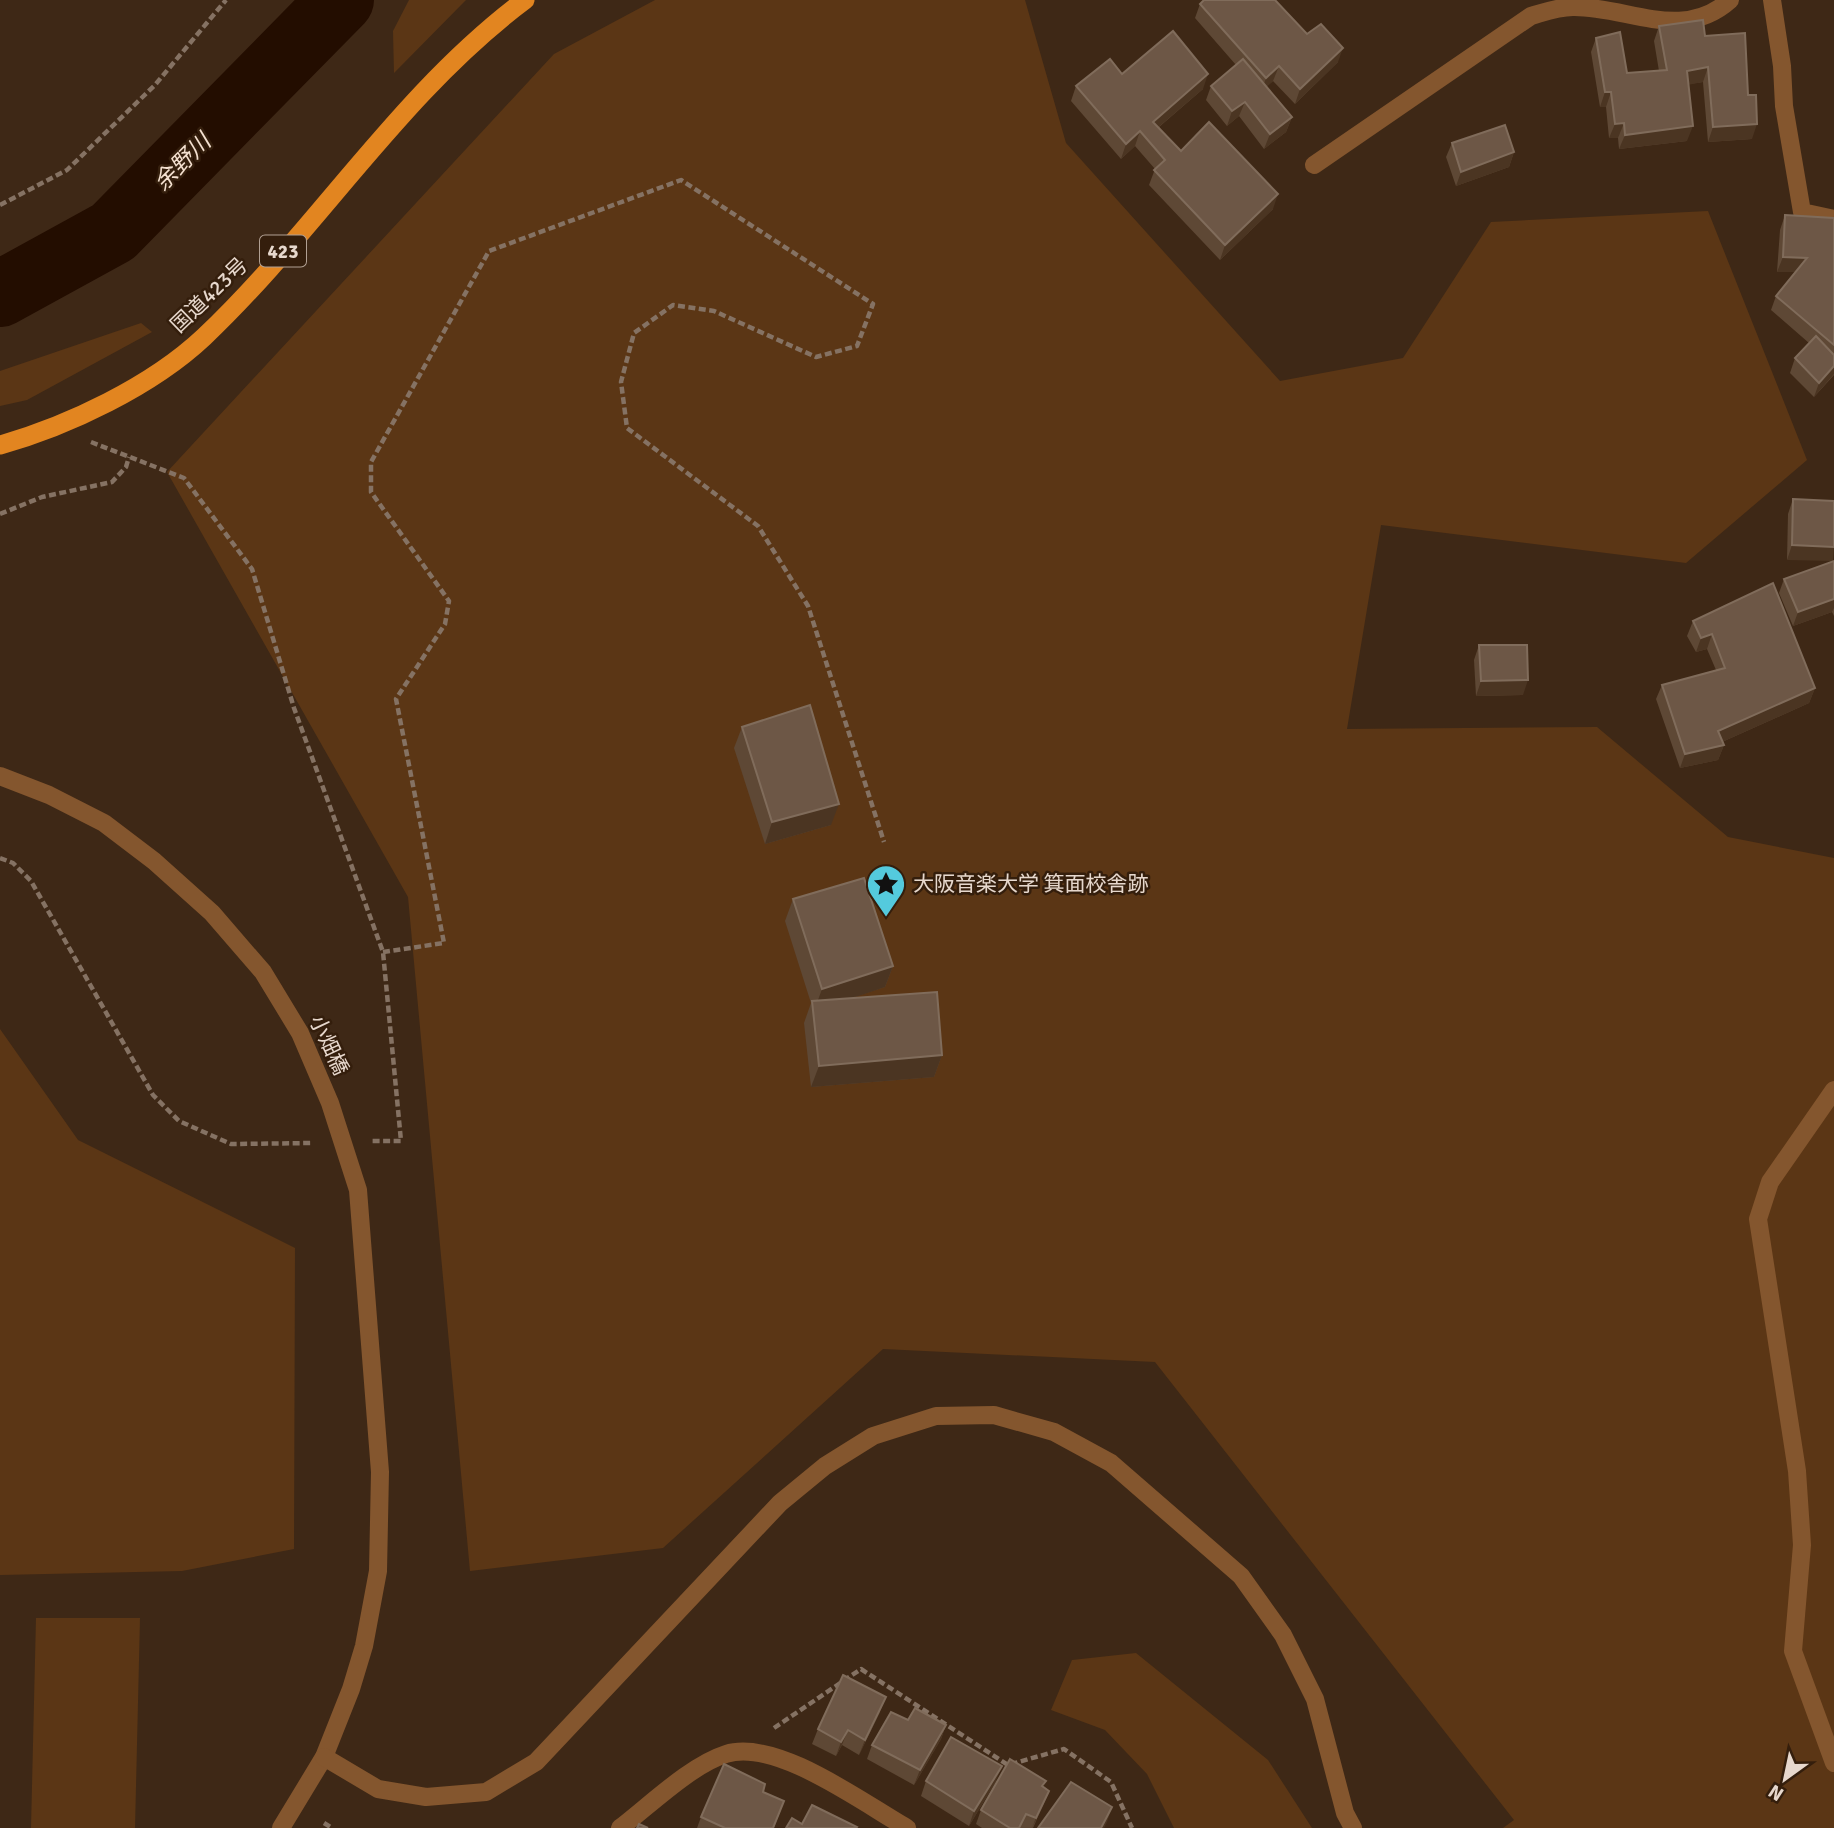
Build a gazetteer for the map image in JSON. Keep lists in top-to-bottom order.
{
  "streets": {
    "highway": ["423", "国道423号"],
    "street": ["小畑橋"]
  },
  "water": ["余野川"],
  "places": {
    "place": ["大阪音楽大学 箕面校舎跡"]
  },
  "north": "bottom left"
}
